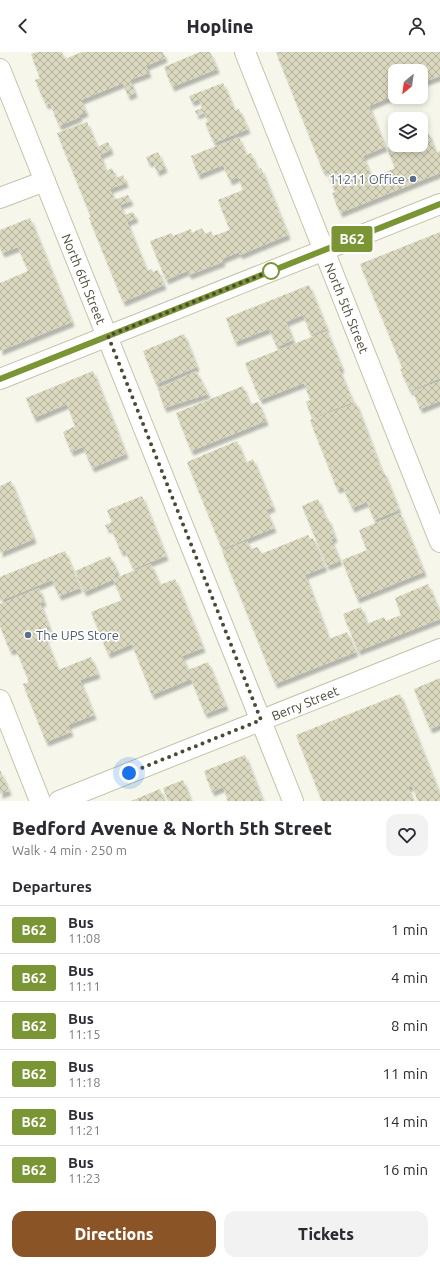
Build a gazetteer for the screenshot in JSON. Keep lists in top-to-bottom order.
{
  "streets": {
    "street": ["North 6th Street", "North 5th Street", "Berry Street"]
  },
  "crossings": [
    ["North 6th Street", "Berry Street"]
  ],
  "places": ["11211 Office", "The UPS Store"],
  "lines": ["bus line B62"],
  "north": "bottom left",
  "page": {
    "header": "Hopline",
    "on_map": "B62",
    "heading": [
      ["Bedford Avenue & North 5th Street", "Walk · 4 min · 250 m"],
      "Departures"
    ],
    "list": [
      {
        "mark": "B62",
        "name": "Bus",
        "note": "11:08",
        "value": "1 min"
      },
      {
        "mark": "B62",
        "name": "Bus",
        "note": "11:11",
        "value": "4 min"
      },
      {
        "mark": "B62",
        "name": "Bus",
        "note": "11:15",
        "value": "8 min"
      },
      {
        "mark": "B62",
        "name": "Bus",
        "note": "11:18",
        "value": "11 min"
      },
      {
        "mark": "B62",
        "name": "Bus",
        "note": "11:21",
        "value": "14 min"
      },
      {
        "mark": "B62",
        "name": "Bus",
        "note": "11:23",
        "value": "16 min"
      }
    ],
    "buttons": ["Directions", "Tickets"]
  }
}
